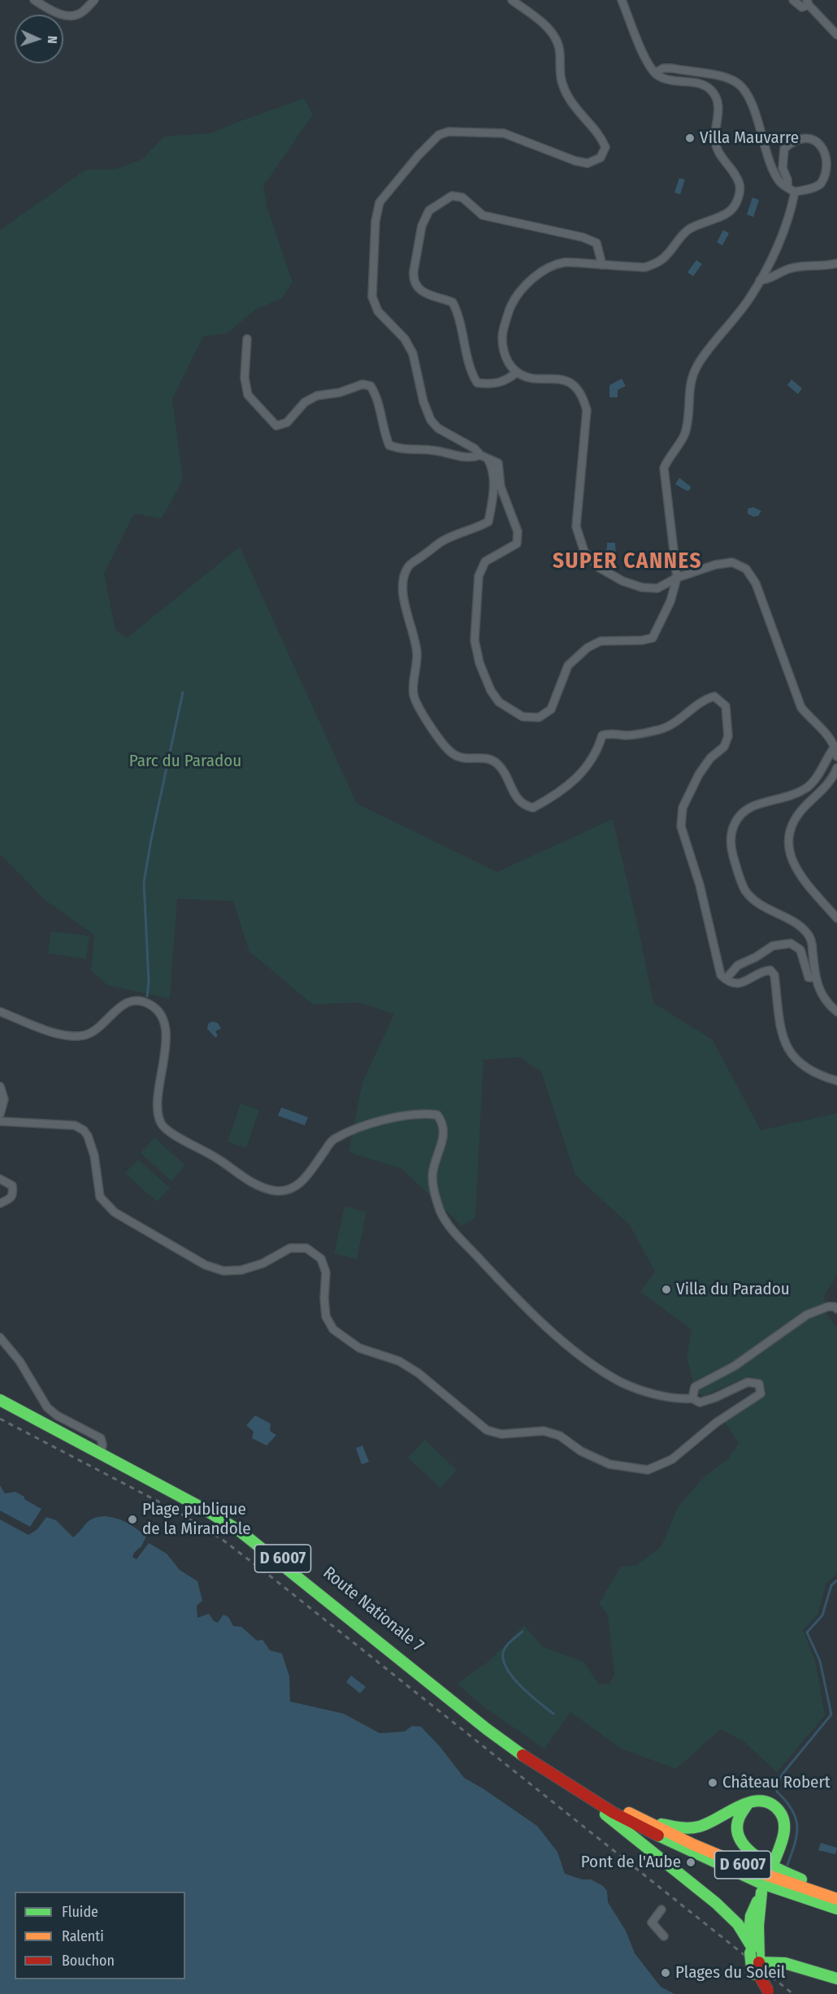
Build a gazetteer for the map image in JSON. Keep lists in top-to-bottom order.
{
  "streets": {
    "main road": ["D 6007", "Route Nationale 7"]
  },
  "crossings": [
    ["D 6007", "Route Nationale 7"]
  ],
  "districts": ["SUPER CANNES"],
  "parks": ["Parc du Paradou"],
  "places": [
    "Villa Mauvarre",
    "Villa du Paradou",
    "Plage publique de la Mirandole",
    "Château Robert",
    "Pont de l'Aube",
    "Plages du Soleil"
  ],
  "legend": ["Fluide", "Ralenti", "Bouchon"],
  "north": "right"
}
